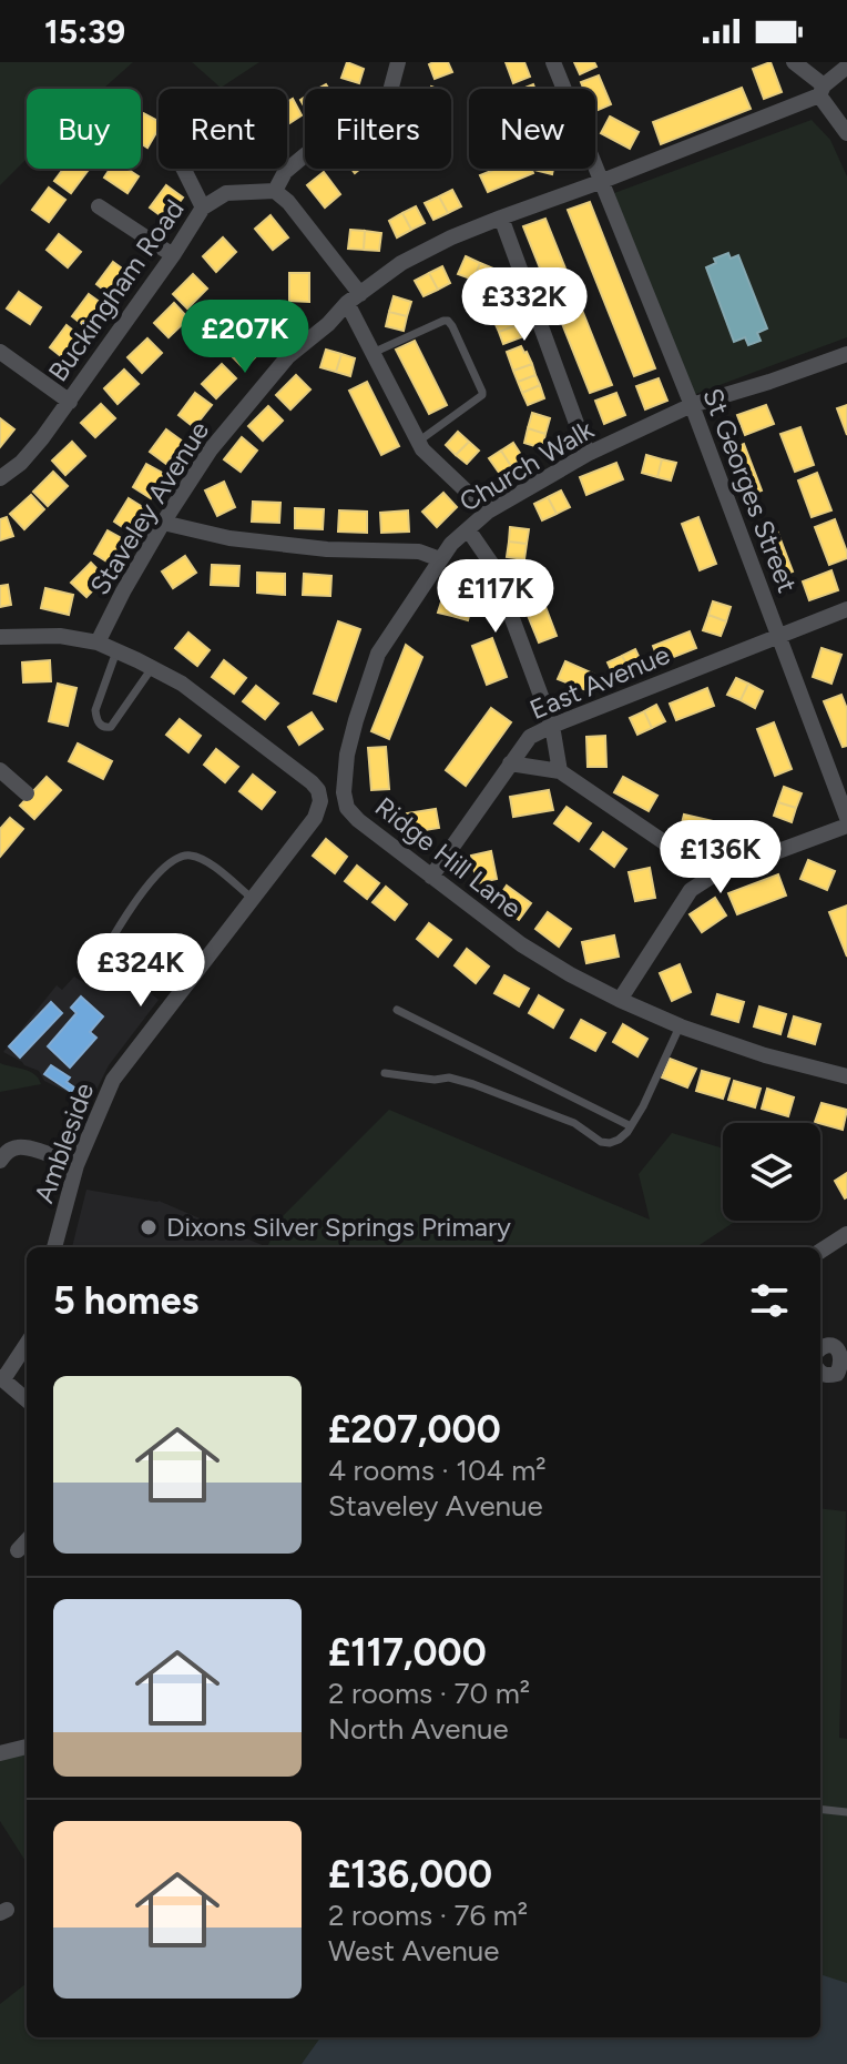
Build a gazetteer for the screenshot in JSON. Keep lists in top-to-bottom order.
{
  "streets": {
    "street": [
      "Buckingham Road",
      "Church Walk",
      "St Georges Street",
      "Staveley Avenue",
      "East Avenue",
      "Ridge Hill Lane",
      "Ambleside"
    ]
  },
  "crossings": [
    ["Church Walk", "St Georges Street"],
    ["Church Walk", "Ridge Hill Lane"],
    ["St Georges Street", "Staveley Avenue"],
    ["St Georges Street", "East Avenue"],
    ["East Avenue", "Ridge Hill Lane"],
    ["Ridge Hill Lane", "Ambleside"]
  ],
  "places": ["Dixons Silver Springs Primary"],
  "page": {
    "status": "15:39",
    "chip": [
      "Buy",
      "Rent",
      "Filters",
      "New"
    ],
    "price": [
      "£332K",
      "£207K",
      "£117K",
      "£136K",
      "£324K"
    ],
    "heading": "5 homes",
    "list": [
      {
        "name": "£207,000",
        "note": "4 rooms · 104 m² · Staveley Avenue"
      },
      {
        "name": "£117,000",
        "note": "2 rooms · 70 m² · North Avenue"
      },
      {
        "name": "£136,000",
        "note": "2 rooms · 76 m² · West Avenue"
      }
    ]
  }
}
